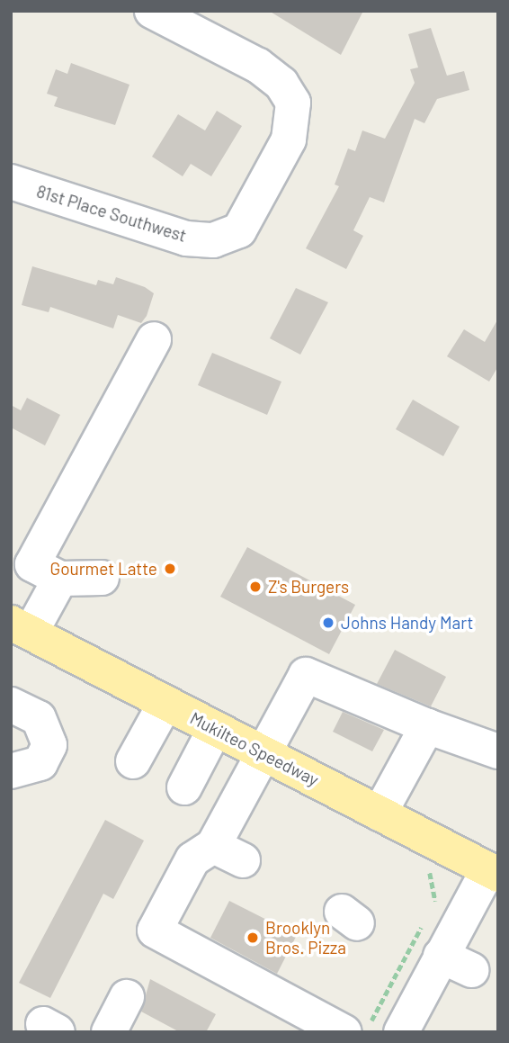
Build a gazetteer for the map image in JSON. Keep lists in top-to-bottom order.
{
  "streets": {
    "main road": ["Mukilteo Speedway"],
    "street": ["81st Place Southwest"]
  },
  "places": [
    "Gourmet Latte",
    "Z's Burgers",
    "Johns Handy Mart",
    "Brooklyn Bros. Pizza"
  ]
}
